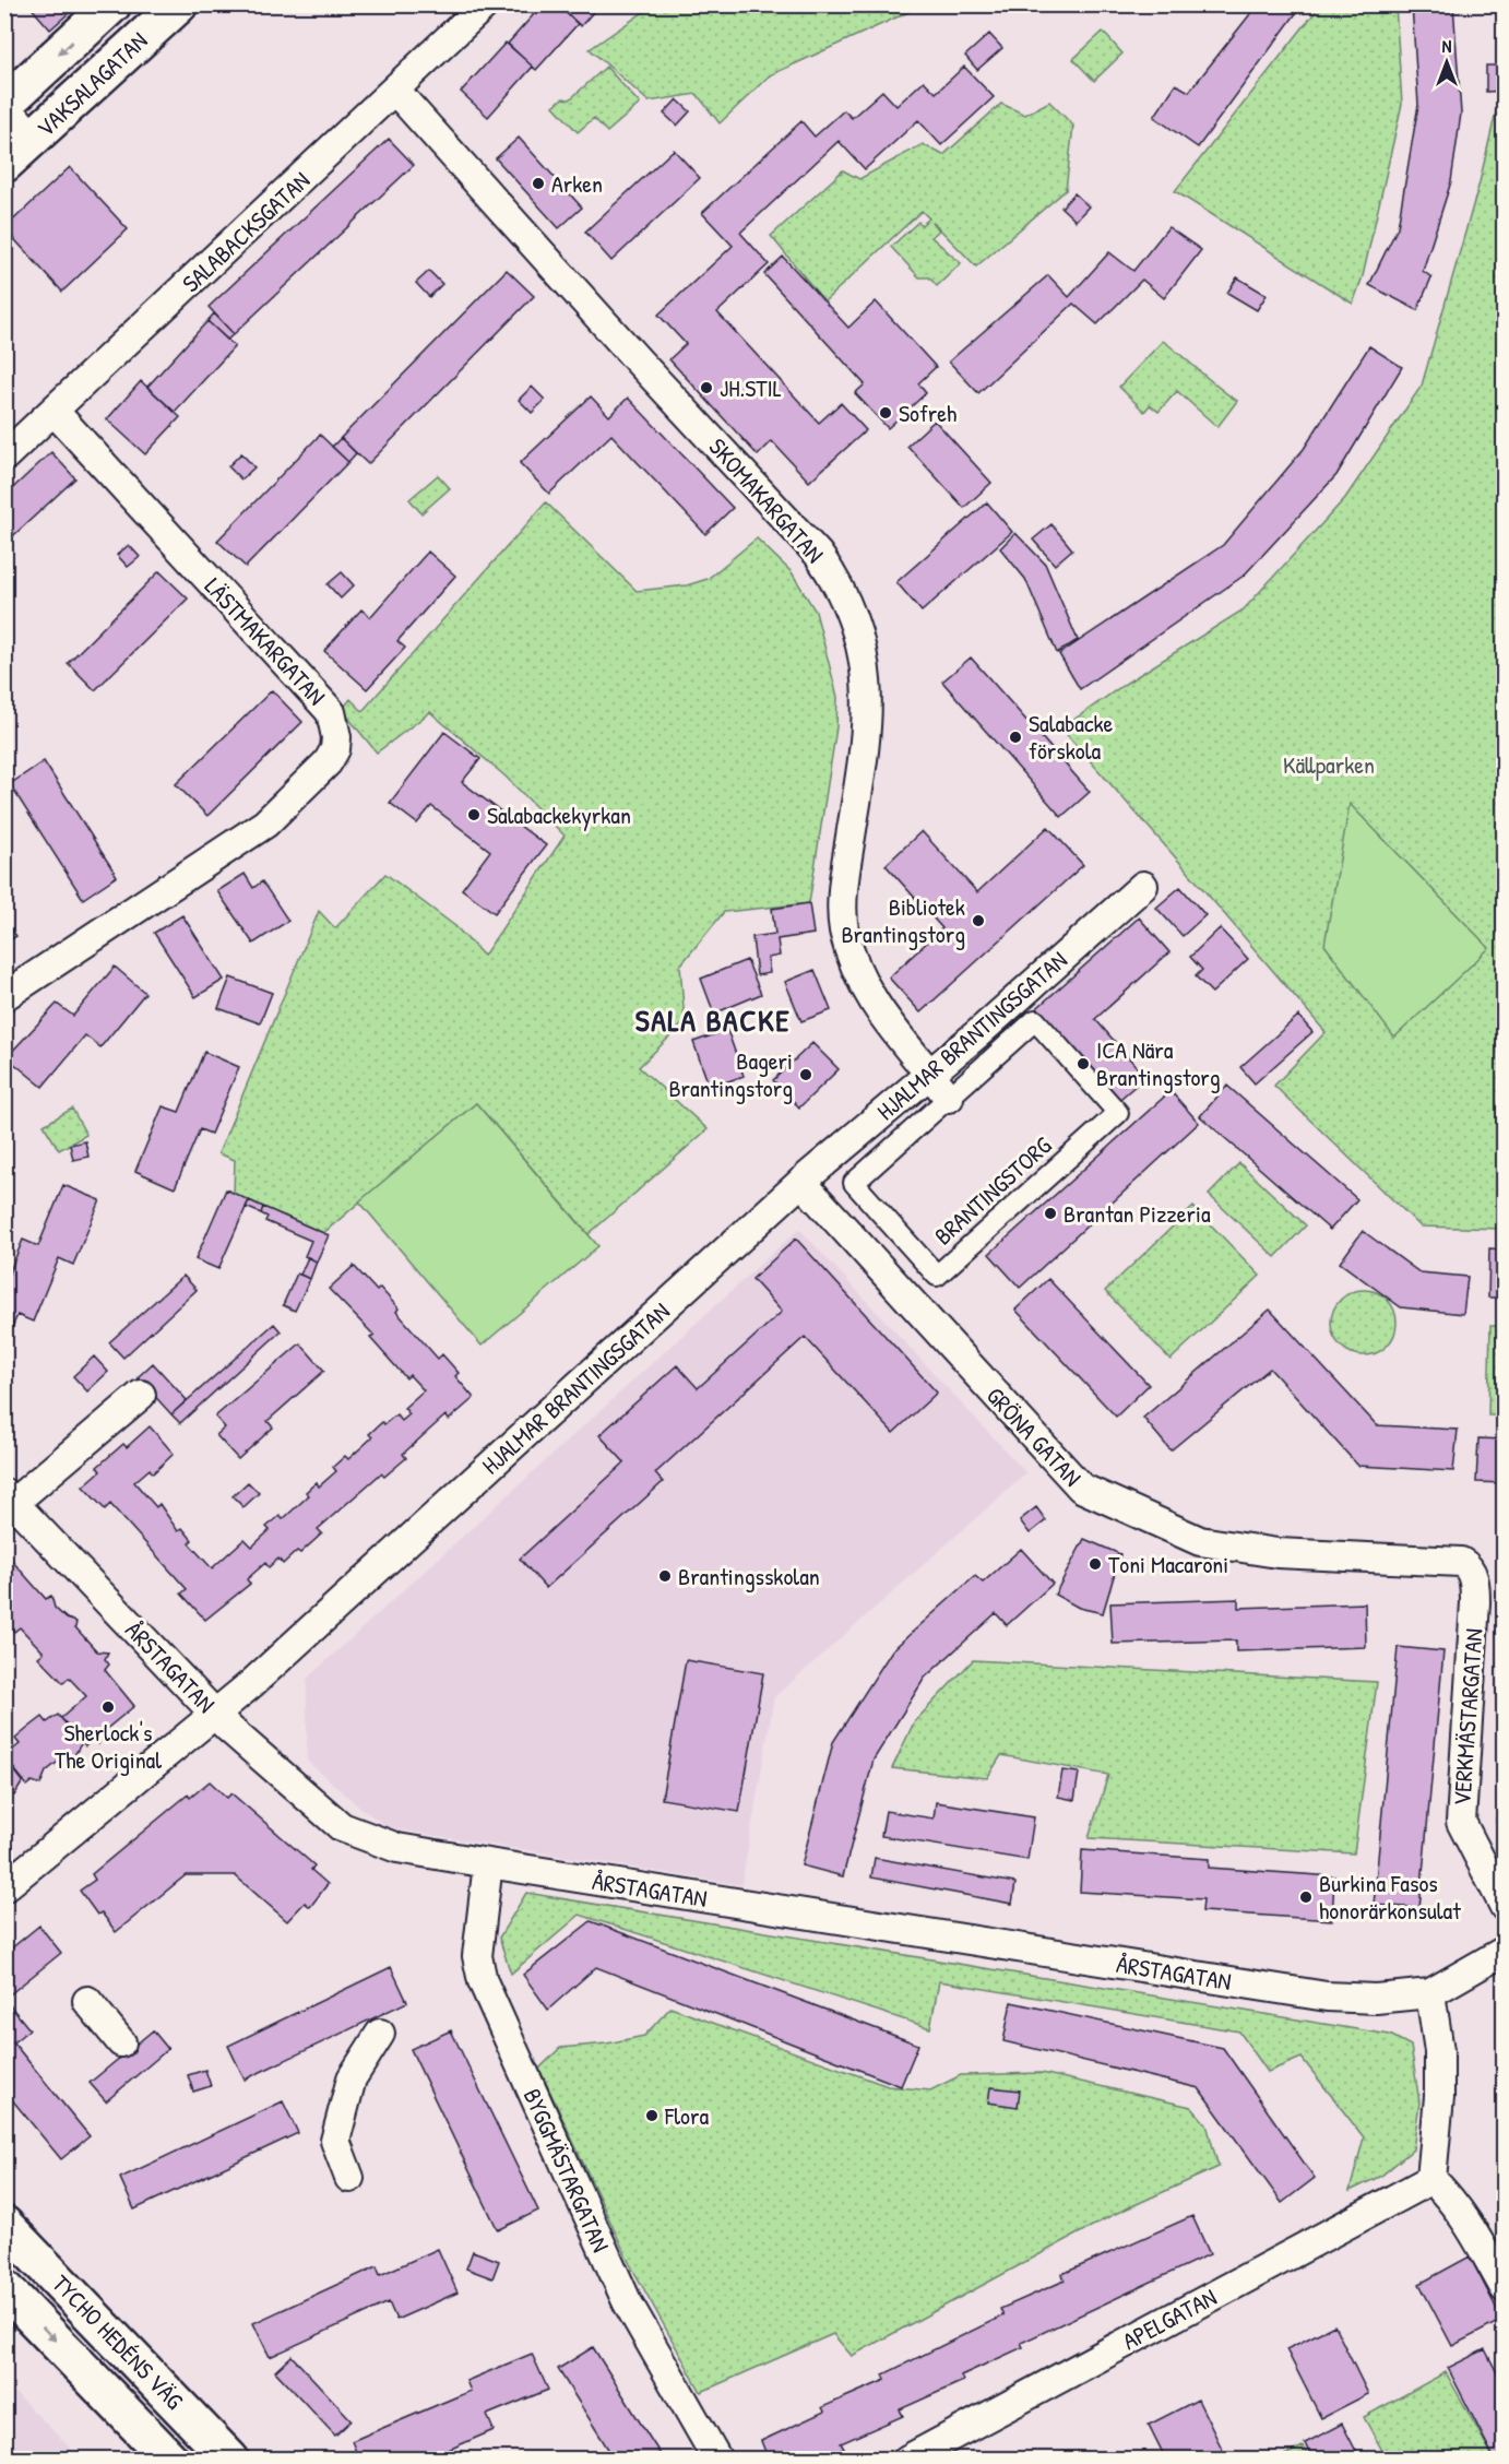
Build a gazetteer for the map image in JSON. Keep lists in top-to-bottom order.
{
  "streets": {
    "main road": ["VAKSALAGATAN", "TYCHO HEDÉNS VÄG"],
    "street": [
      "SALABACKSGATAN",
      "SKOMAKARGATAN",
      "LÄSTMAKARGATAN",
      "HJALMAR BRANTINGSGATAN",
      "BRANTINGSTORG",
      "GRÖNA GATAN",
      "ÅRSTAGATAN",
      "VERKMÄSTARGATAN",
      "BYGGMÄSTARGATAN",
      "APELGATAN"
    ]
  },
  "crossings": [
    ["SALABACKSGATAN", "SKOMAKARGATAN"],
    ["SALABACKSGATAN", "LÄSTMAKARGATAN"],
    ["SKOMAKARGATAN", "HJALMAR BRANTINGSGATAN"],
    ["SKOMAKARGATAN", "BRANTINGSTORG"],
    ["HJALMAR BRANTINGSGATAN", "GRÖNA GATAN"],
    ["HJALMAR BRANTINGSGATAN", "ÅRSTAGATAN"],
    ["GRÖNA GATAN", "VERKMÄSTARGATAN"],
    ["ÅRSTAGATAN", "BYGGMÄSTARGATAN"]
  ],
  "districts": ["SALA BACKE"],
  "parks": ["Källparken"],
  "places": [
    "Arken",
    "JH.STIL",
    "Sofreh",
    "Salabacke förskola",
    "Salabackekyrkan",
    "Bibliotek Brantingstorg",
    "ICA Nära Brantingstorg",
    "Bageri Brantingstorg",
    "Brantan Pizzeria",
    "Toni Macaroni",
    "Brantingsskolan",
    "Sherlock's The Original",
    "Burkina Fasos honorärkonsulat",
    "Flora"
  ],
  "north": "top"
}
